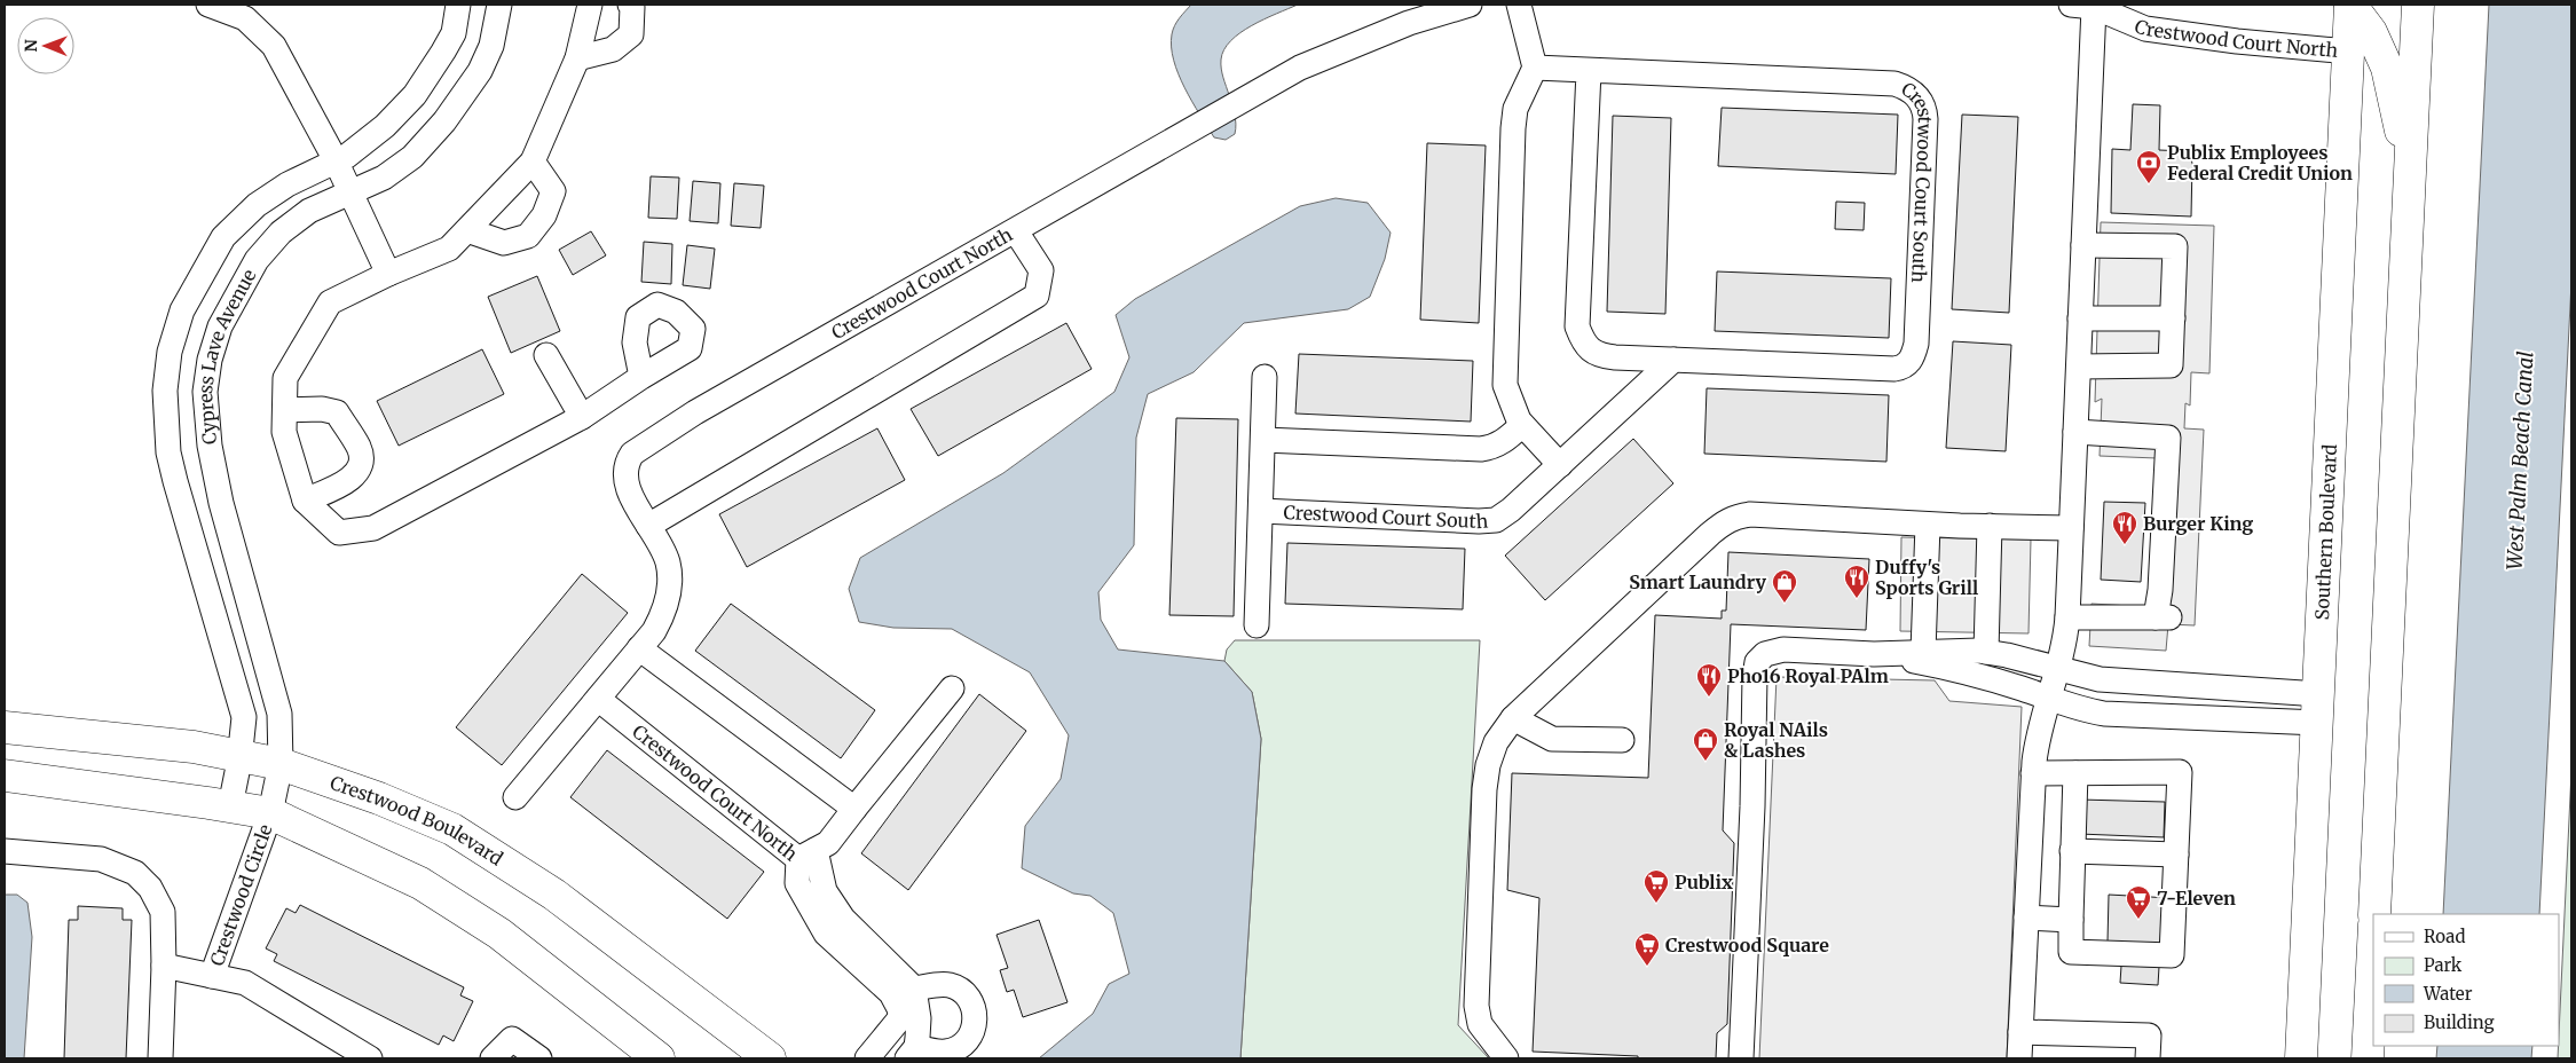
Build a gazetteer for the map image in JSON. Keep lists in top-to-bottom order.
{
  "streets": {
    "main road": ["Southern Boulevard", "Crestwood Boulevard"],
    "street": [
      "Crestwood Court North",
      "Crestwood Court South",
      "Cypress Lave Avenue",
      "Crestwood Circle"
    ]
  },
  "crossings": [
    ["Crestwood Court North", "Southern Boulevard"],
    ["Cypress Lave Avenue", "Crestwood Boulevard"],
    ["Cypress Lave Avenue", "Crestwood Circle"]
  ],
  "water": ["West Palm Beach Canal"],
  "places": {
    "bank": ["Publix Employees Federal Credit Union"],
    "restaurant": ["Burger King", "Duffy's Sports Grill", "Pho16 Royal PAlm"],
    "shop": ["Smart Laundry", "Royal NAils & Lashes"],
    "supermarket": ["Publix", "7-Eleven", "Crestwood Square"]
  },
  "legend": [
    "Road",
    "Park",
    "Water",
    "Building"
  ],
  "north": "left"
}
